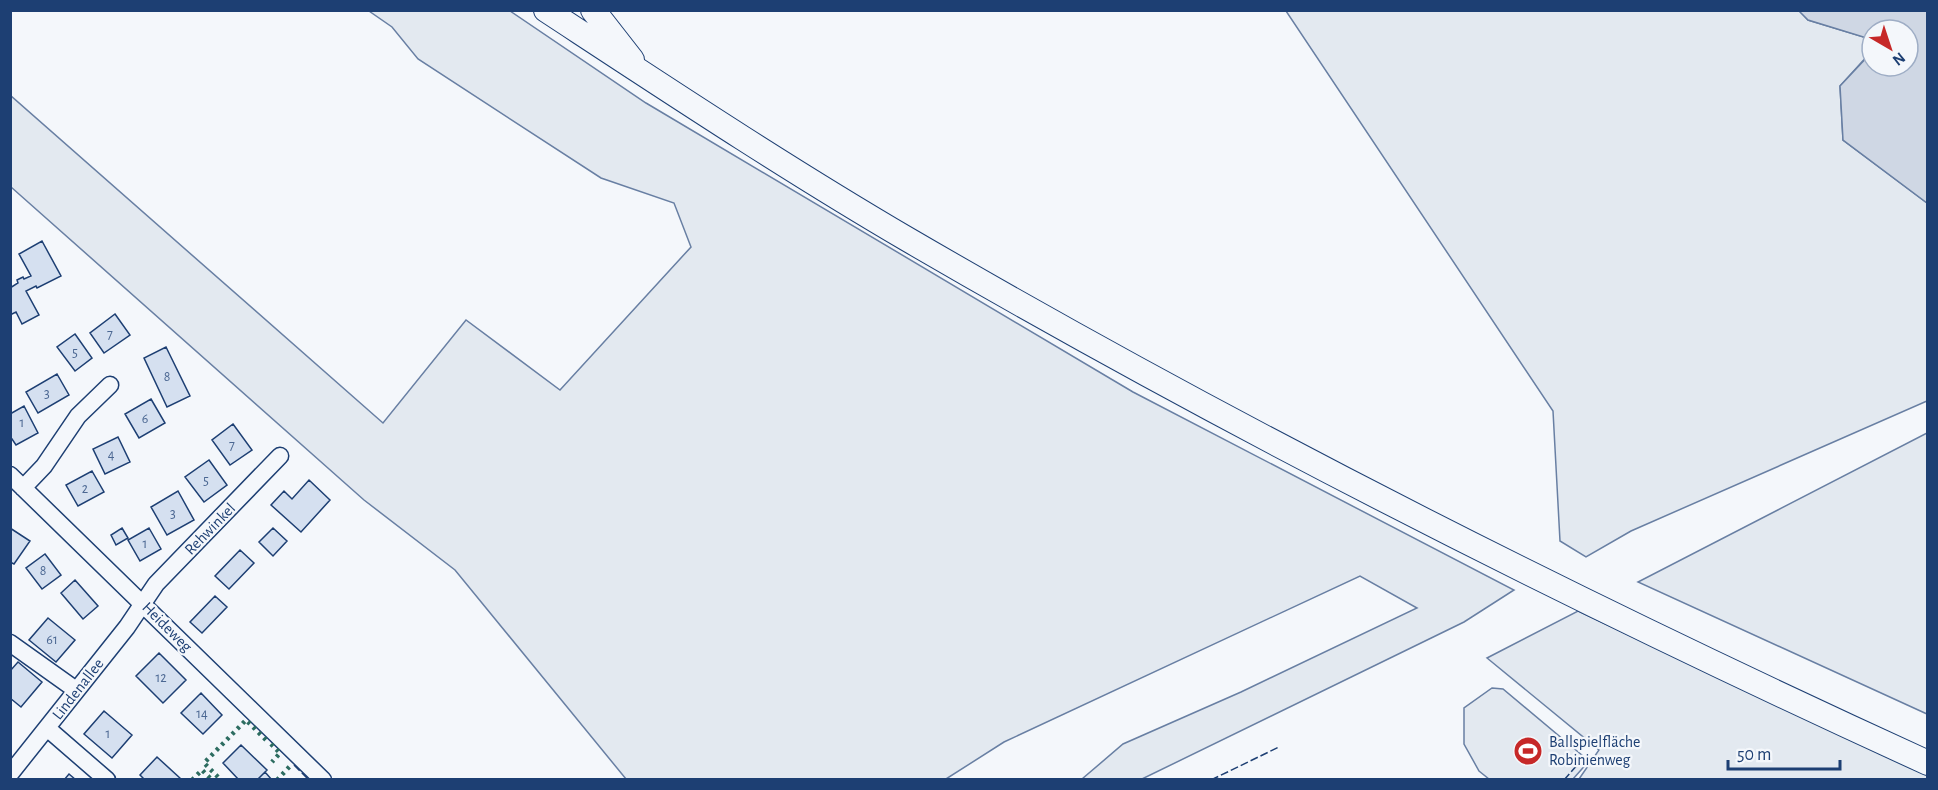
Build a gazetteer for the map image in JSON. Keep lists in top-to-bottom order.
{
  "streets": {
    "street": ["Rehwinkel", "Heideweg", "Lindenallee"]
  },
  "crossings": [
    ["Rehwinkel", "Heideweg"],
    ["Rehwinkel", "Lindenallee"],
    ["Heideweg", "Lindenallee"]
  ],
  "places": {
    "sports": ["Ballspielfläche Robinienweg"]
  },
  "house_numbers": [
    "7",
    "5",
    "8",
    "3",
    "6",
    "1",
    "7",
    "4",
    "5",
    "2",
    "3",
    "1",
    "8",
    "61",
    "12",
    "14",
    "1"
  ],
  "scale_bar": "50 m",
  "north": "bottom right"
}
